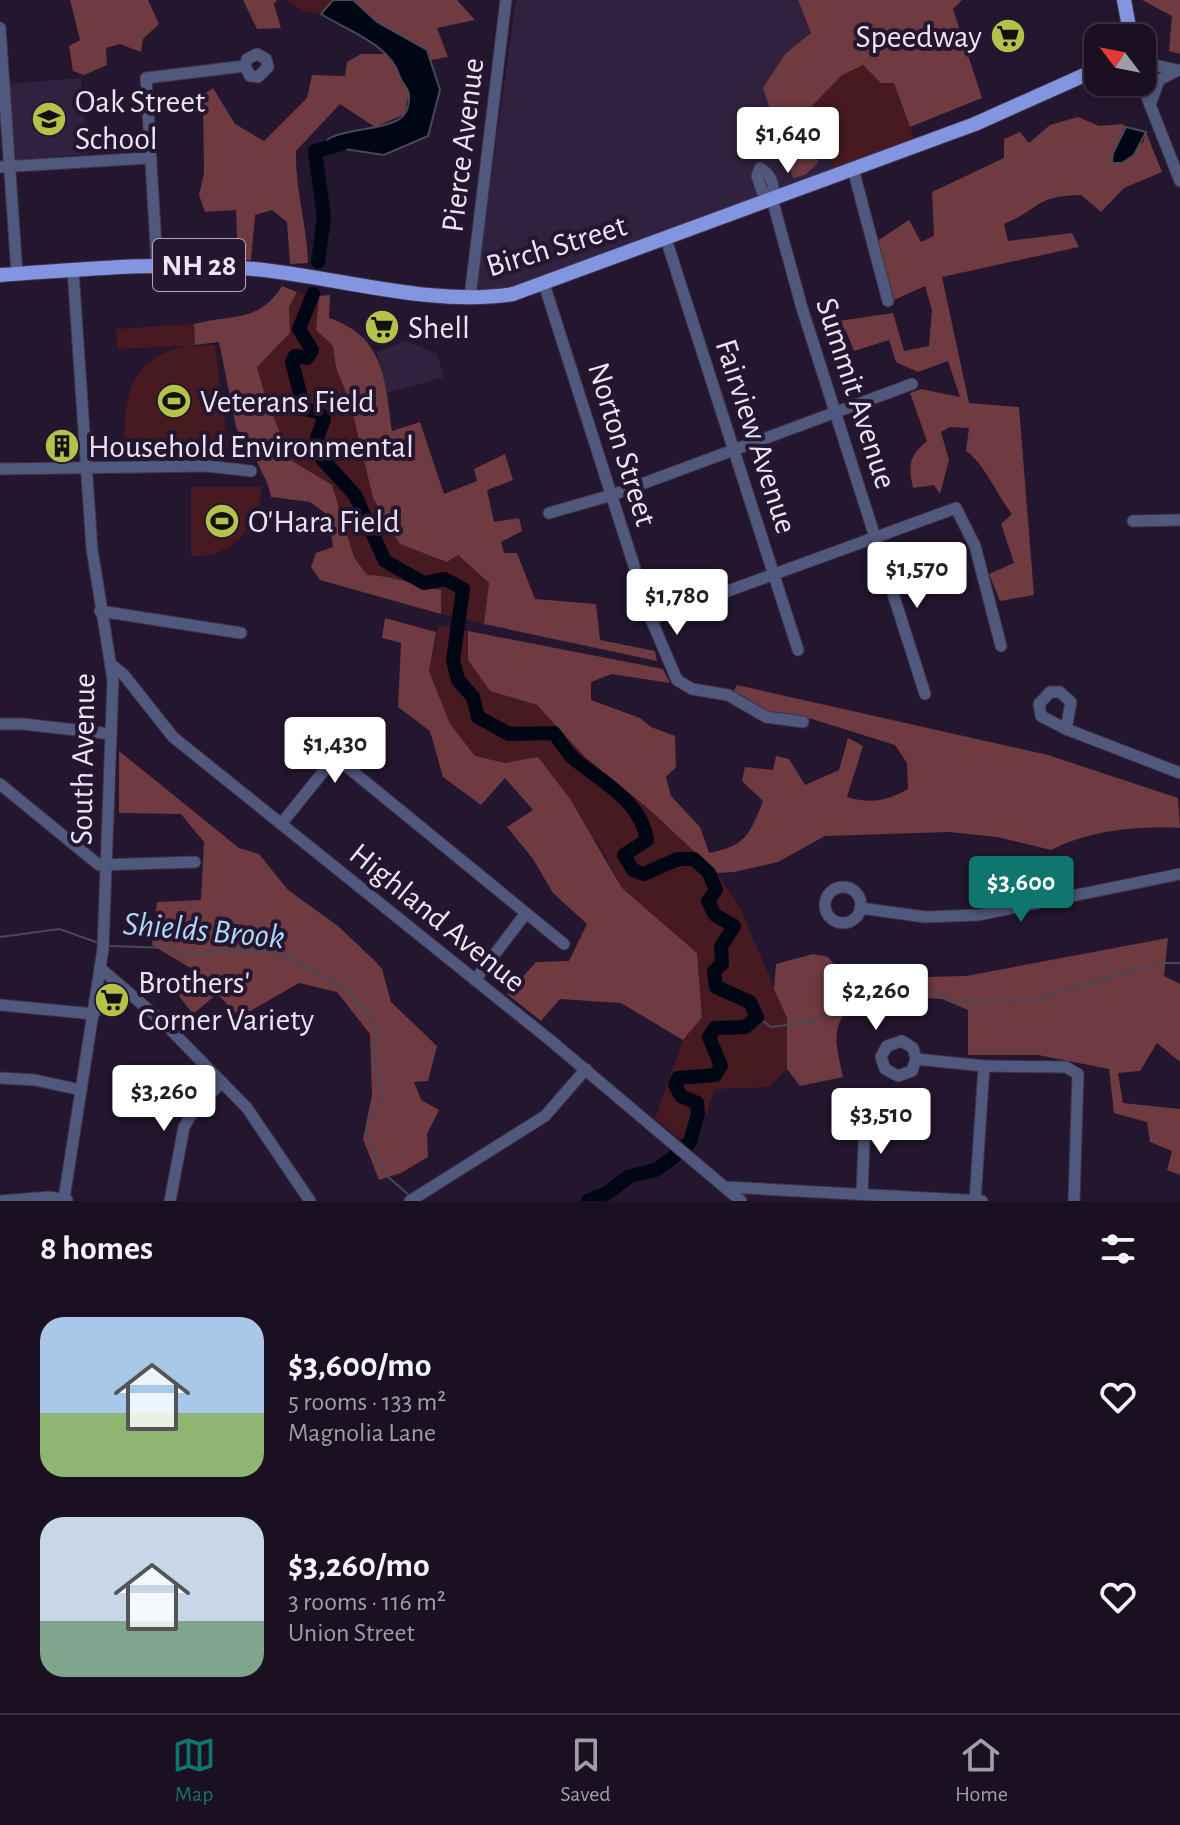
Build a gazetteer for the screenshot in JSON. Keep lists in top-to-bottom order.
{
  "streets": {
    "main road": ["Birch Street", "NH 28"],
    "street": [
      "Pierce Avenue",
      "Summit Avenue",
      "Fairview Avenue",
      "Norton Street",
      "South Avenue",
      "Highland Avenue"
    ]
  },
  "crossings": [
    ["Pierce Avenue", "Birch Street"],
    ["Birch Street", "Summit Avenue"],
    ["Birch Street", "Fairview Avenue"],
    ["Birch Street", "Norton Street"],
    ["Birch Street", "South Avenue"],
    ["South Avenue", "Highland Avenue"]
  ],
  "water": ["Shields Brook"],
  "places": {
    "supermarket": ["Speedway", "Shell", "Brothers' Corner Variety"],
    "school or university": ["Oak Street School"],
    "sports": ["Veterans Field", "O'Hara Field"],
    "building": ["Household Environmental"]
  },
  "north": "top left",
  "page": {
    "price": [
      "$1,640",
      "$1,570",
      "$1,780",
      "$1,430",
      "$3,600",
      "$2,260",
      "$3,260",
      "$3,510"
    ],
    "heading": "8 homes",
    "list": [
      {
        "name": "$3,600/mo",
        "note": "5 rooms · 133 m² · Magnolia Lane"
      },
      {
        "name": "$3,260/mo",
        "note": "3 rooms · 116 m² · Union Street"
      }
    ],
    "tabs": ["Map", "Saved", "Home"]
  }
}
